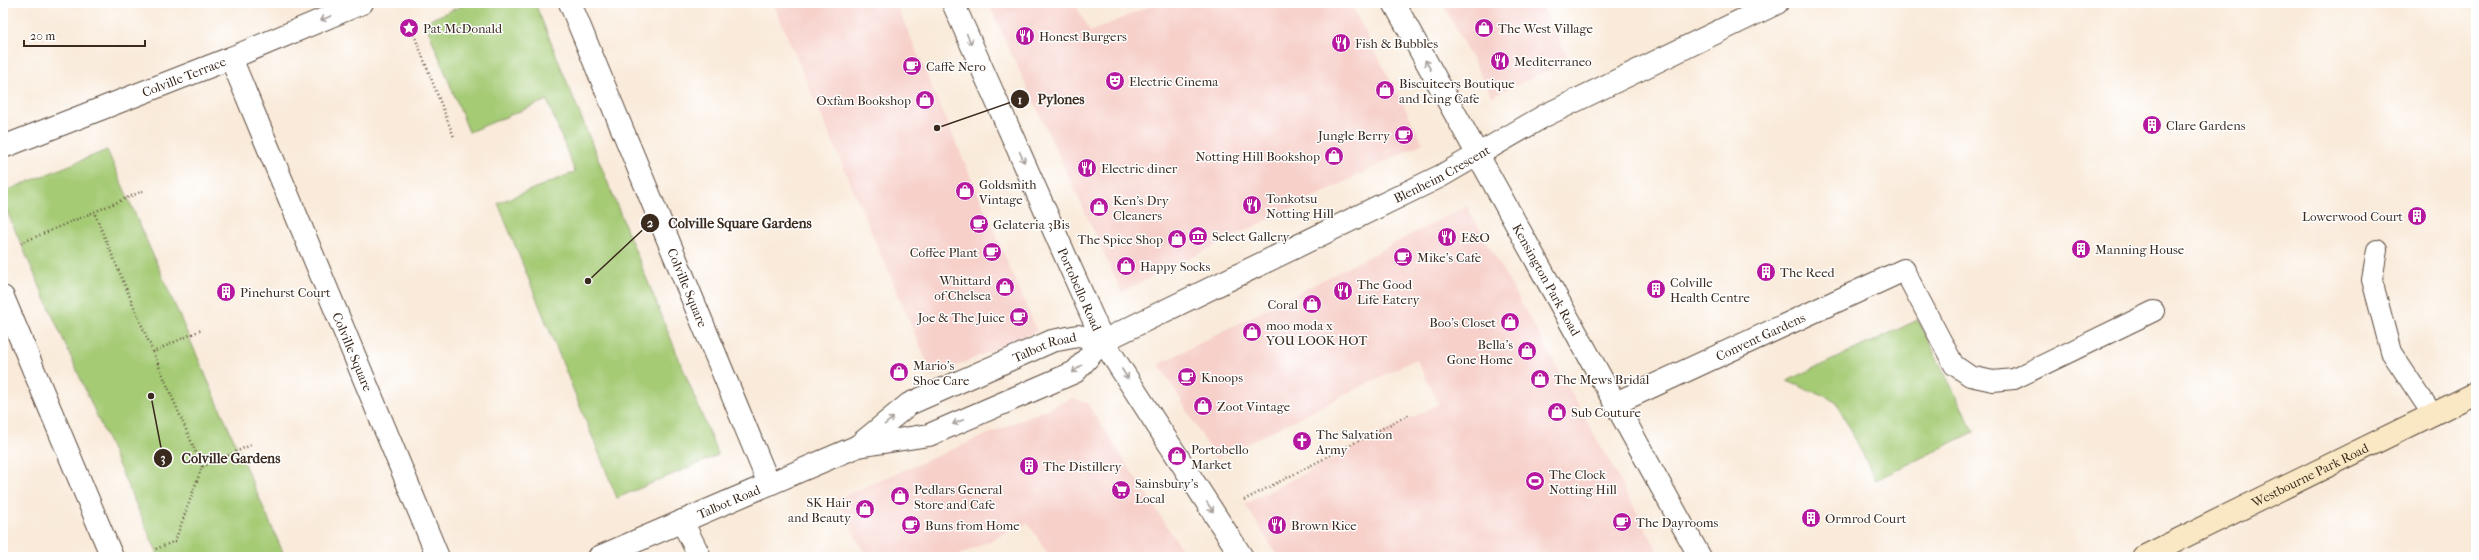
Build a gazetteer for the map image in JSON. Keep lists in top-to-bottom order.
{
  "streets": {
    "main road": ["Westbourne Park Road"],
    "street": [
      "Colville Terrace",
      "Blenheim Crescent",
      "Kensington Park Road",
      "Colville Square",
      "Portobello Road",
      "Convent Gardens",
      "Talbot Road"
    ]
  },
  "crossings": [
    ["Colville Terrace", "Colville Square"],
    ["Blenheim Crescent", "Kensington Park Road"],
    ["Blenheim Crescent", "Portobello Road"],
    ["Blenheim Crescent", "Talbot Road"],
    ["Kensington Park Road", "Convent Gardens"],
    ["Colville Square", "Talbot Road"],
    ["Portobello Road", "Talbot Road"]
  ],
  "one_way": ["Colville Terrace", "Portobello Road"],
  "places": {
    "place": ["Pat McDonald"],
    "shop": [
      "The West Village",
      "Biscuiteers Boutique and Icing Cafe",
      "Oxfam Bookshop",
      "Notting Hill Bookshop",
      "Goldsmith Vintage",
      "Ken's Dry Cleaners",
      "The Spice Shop",
      "Happy Socks",
      "Whittard of Chelsea",
      "Coral",
      "Boo's Closet",
      "moo moda x YOU LOOK HOT",
      "Bella’s Gone Home",
      "Mario's Shoe Care",
      "The Mews Bridal",
      "Zoot Vintage",
      "Sub Couture",
      "Portobello Market",
      "Pedlars General Store and Cafe",
      "SK Hair and Beauty"
    ],
    "restaurant": [
      "Honest Burgers",
      "Fish & Bubbles",
      "Mediterraneo",
      "Electric diner",
      "Tonkotsu Notting Hill",
      "E&O",
      "The Good Life Eatery",
      "Brown Rice"
    ],
    "cafe": [
      "Caffè Nero",
      "Jungle Berry",
      "Gelateria 3Bis",
      "Coffee Plant",
      "Mike's Cafe",
      "Joe & The Juice",
      "Knoops",
      "The Dayrooms",
      "Buns from Home"
    ],
    "theatre": ["Electric Cinema"],
    "building": [
      "Clare Gardens",
      "Lowerwood Court",
      "Manning House",
      "The Reed",
      "Colville Health Centre",
      "Pinehurst Court",
      "The Distillery",
      "Ormrod Court"
    ],
    "other": ["Pylones", "Colville Square Gardens", "Colville Gardens"],
    "museum": ["Select Gallery"],
    "church": ["The Salvation Army"],
    "sports": ["The Clock Notting Hill"],
    "supermarket": ["Sainsbury's Local"]
  },
  "scale_bar": "20 m"
}
